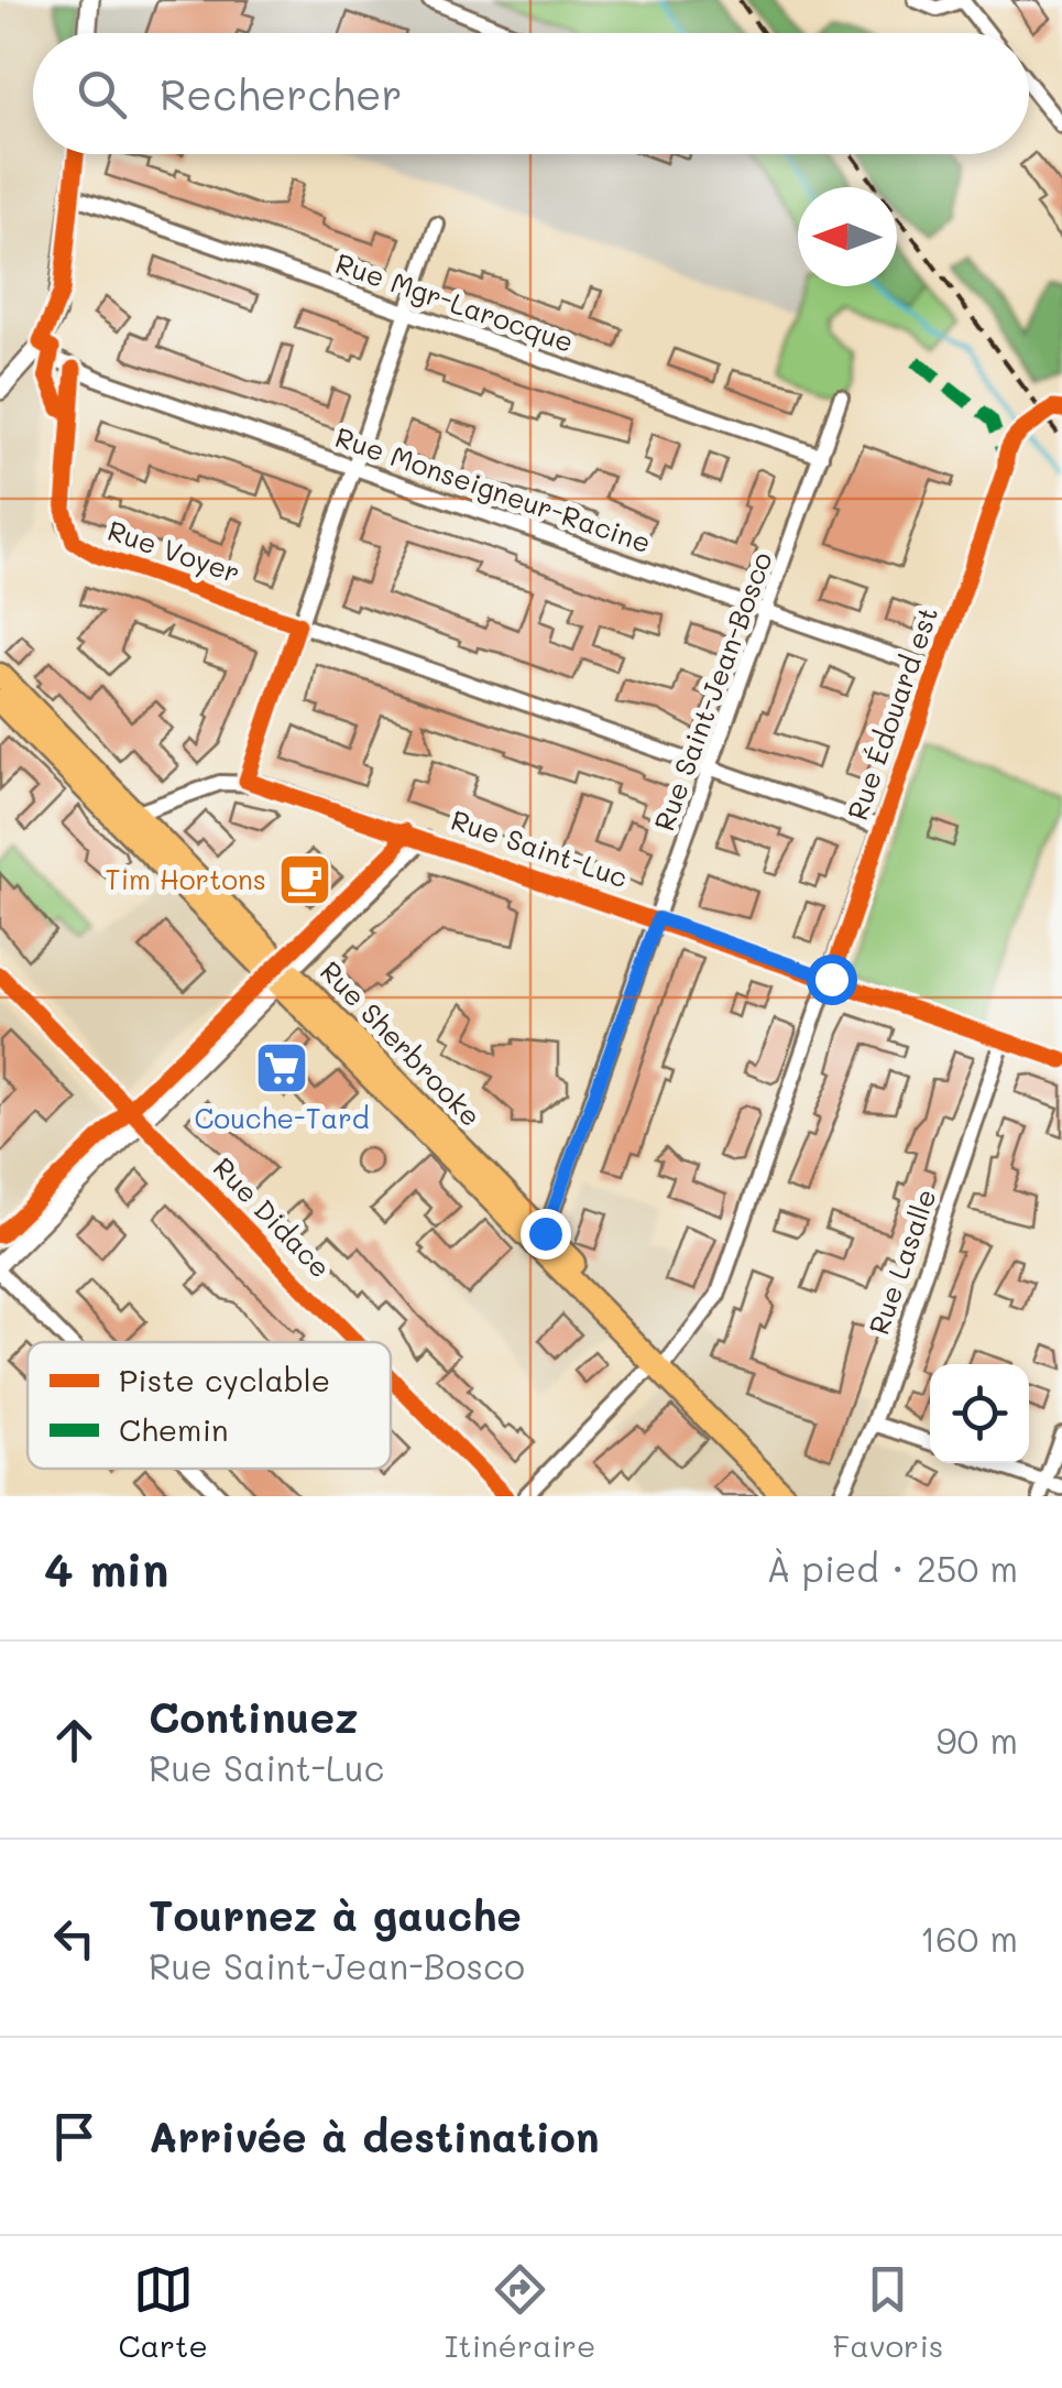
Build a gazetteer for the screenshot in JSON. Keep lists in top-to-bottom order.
{
  "streets": {
    "main road": ["Rue Sherbrooke"],
    "street": [
      "Rue Mgr-Larocque",
      "Rue Monseigneur-Racine",
      "Rue Voyer",
      "Rue Saint-Jean-Bosco",
      "Rue Édouard est",
      "Rue Saint-Luc",
      "Rue Didace",
      "Rue Lasalle"
    ]
  },
  "crossings": [
    ["Rue Mgr-Larocque", "Rue Saint-Jean-Bosco"],
    ["Rue Monseigneur-Racine", "Rue Voyer"],
    ["Rue Monseigneur-Racine", "Rue Saint-Jean-Bosco"],
    ["Rue Monseigneur-Racine", "Rue Édouard est"],
    ["Rue Voyer", "Rue Saint-Jean-Bosco"],
    ["Rue Voyer", "Rue Édouard est"],
    ["Rue Saint-Jean-Bosco", "Rue Saint-Luc"],
    ["Rue Saint-Jean-Bosco", "Rue Sherbrooke"],
    ["Rue Édouard est", "Rue Saint-Luc"],
    ["Rue Édouard est", "Rue Sherbrooke"],
    ["Rue Saint-Luc", "Rue Lasalle"]
  ],
  "places": {
    "cafe": ["Tim Hortons"],
    "supermarket": ["Couche-Tard"]
  },
  "legend": ["Piste cyclable", "Chemin"],
  "north": "left",
  "page": {
    "search": "Rechercher",
    "heading": ["4 min", "À pied · 250 m"],
    "list": [
      ["Continuez", "Rue Saint-Luc", "90 m"],
      ["Tournez à gauche", "Rue Saint-Jean-Bosco", "160 m"],
      "Arrivée à destination"
    ],
    "nav": ["Carte", "Itinéraire", "Favoris"]
  }
}
